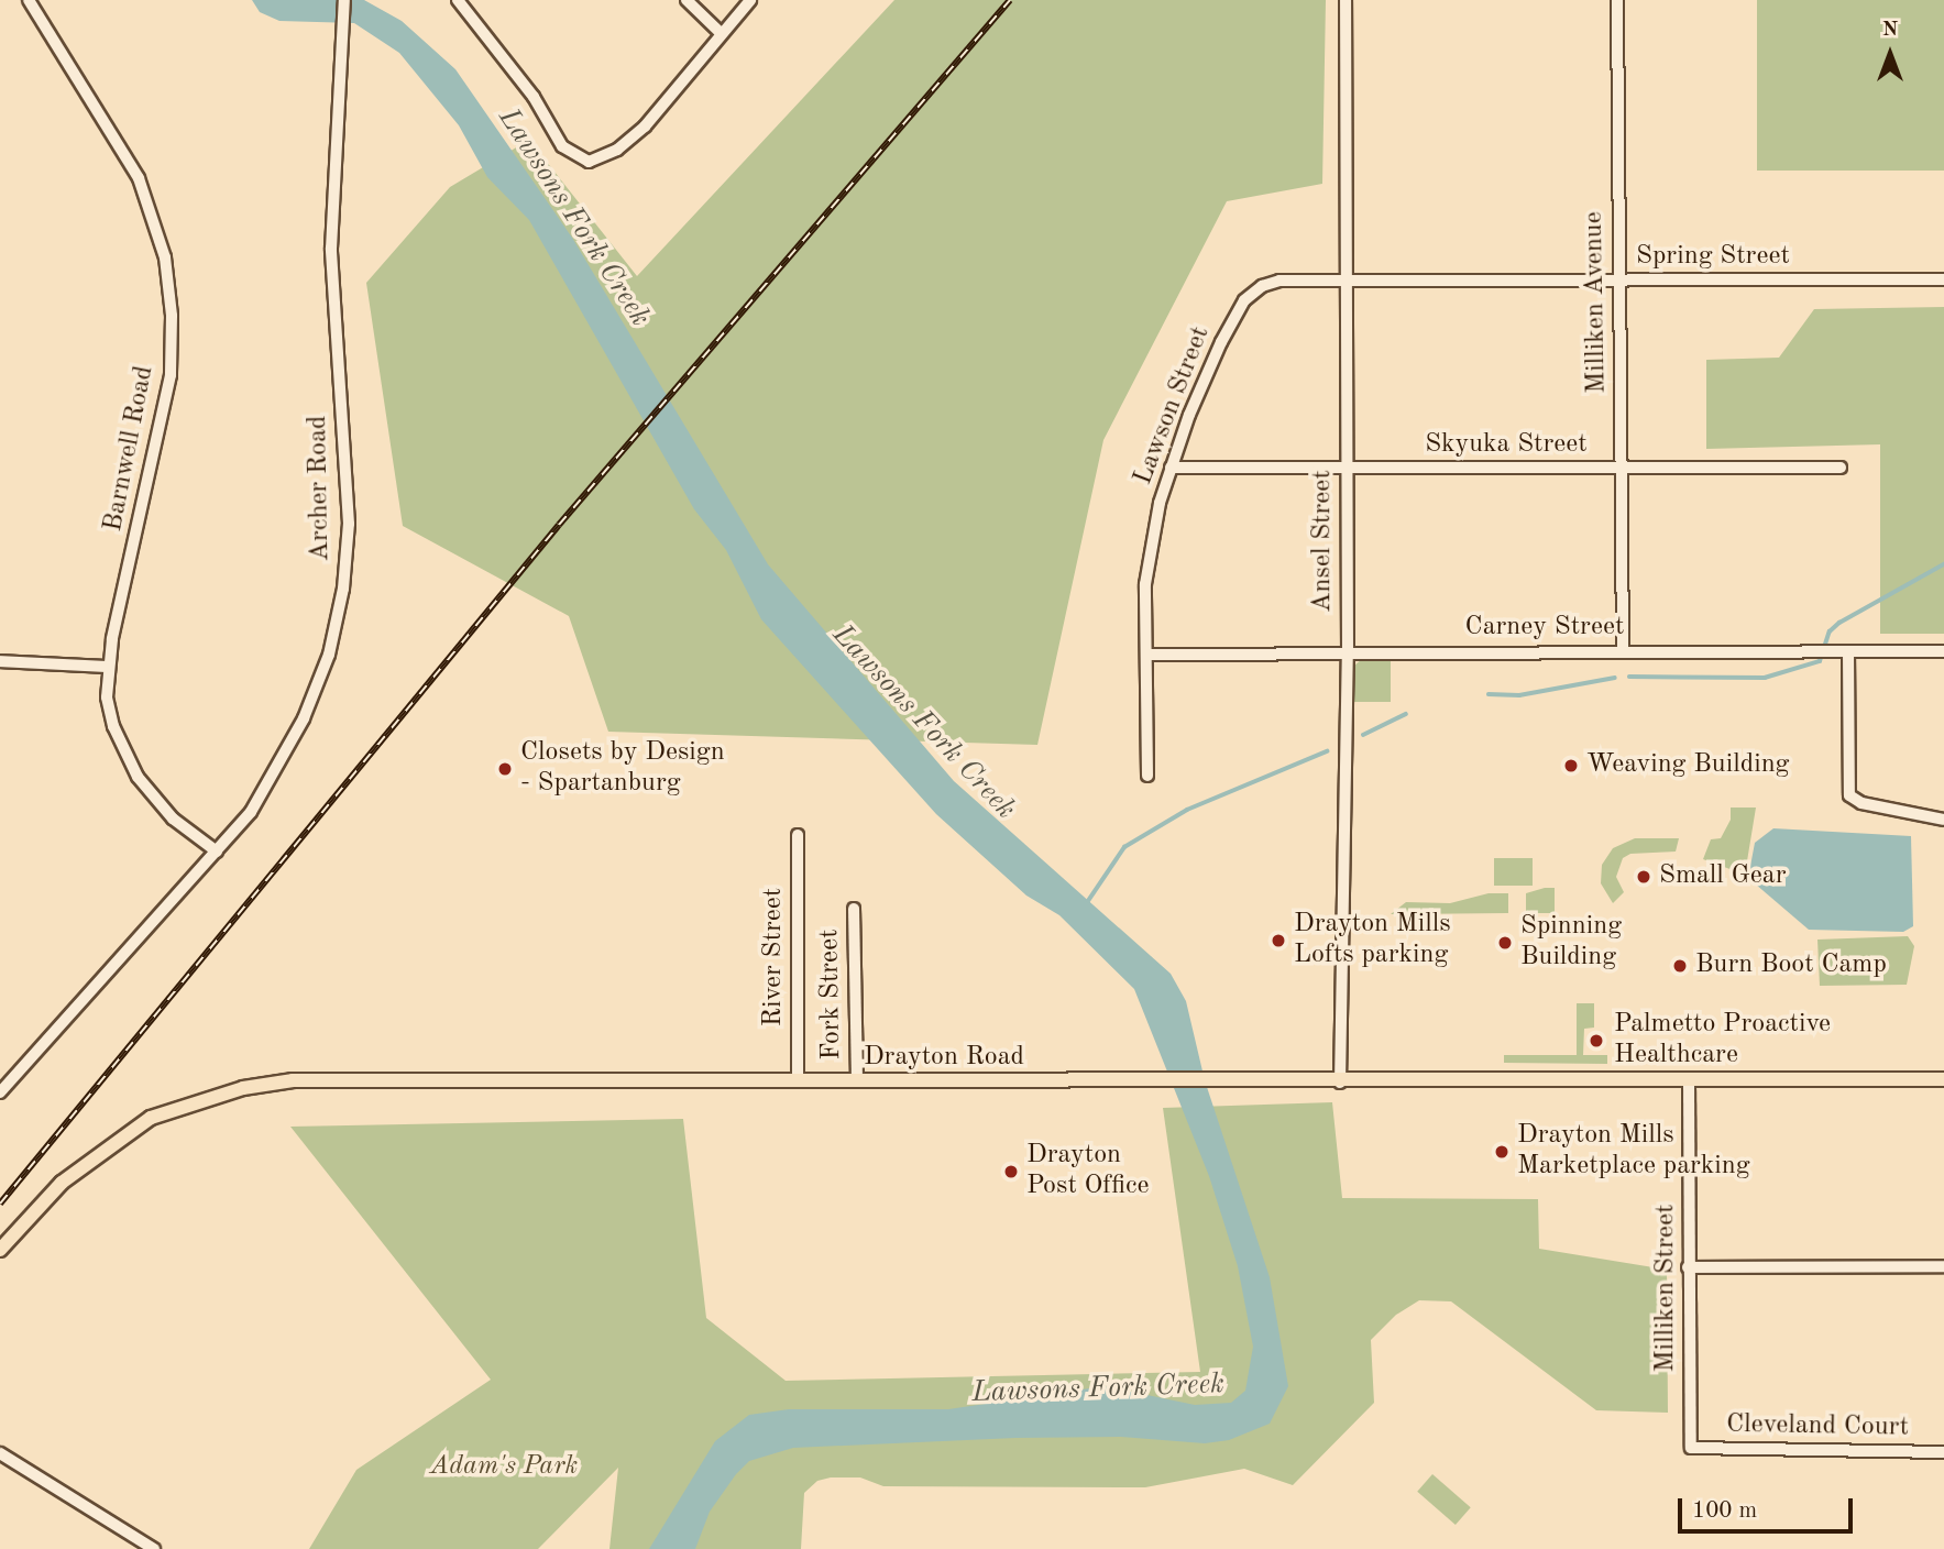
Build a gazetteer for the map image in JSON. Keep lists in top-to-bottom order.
{
  "streets": {
    "main road": ["Drayton Road"],
    "street": [
      "Spring Street",
      "Milliken Avenue",
      "Lawson Street",
      "Skyuka Street",
      "Barnwell Road",
      "Archer Road",
      "Ansel Street",
      "Carney Street",
      "River Street",
      "Fork Street",
      "Milliken Street",
      "Cleveland Court"
    ]
  },
  "crossings": [
    ["Spring Street", "Milliken Avenue"],
    ["Spring Street", "Lawson Street"],
    ["Spring Street", "Ansel Street"],
    ["Milliken Avenue", "Skyuka Street"],
    ["Milliken Avenue", "Carney Street"],
    ["Lawson Street", "Skyuka Street"],
    ["Lawson Street", "Ansel Street"],
    ["Lawson Street", "Carney Street"],
    ["Skyuka Street", "Ansel Street"],
    ["Barnwell Road", "Archer Road"],
    ["Ansel Street", "Carney Street"],
    ["Ansel Street", "Drayton Road"],
    ["River Street", "Drayton Road"],
    ["Fork Street", "Drayton Road"],
    ["Drayton Road", "Milliken Street"],
    ["Milliken Street", "Cleveland Court"]
  ],
  "water": ["Lawsons Fork Creek"],
  "parks": ["Adam's Park"],
  "places": [
    "Weaving Building",
    "Closets by Design - Spartanburg",
    "Small Gear",
    "Drayton Mills Lofts parking",
    "Spinning Building",
    "Burn Boot Camp",
    "Palmetto Proactive Healthcare",
    "Drayton Mills Marketplace parking",
    "Drayton Post Office"
  ],
  "scale_bar": "100 m",
  "north": "top"
}
